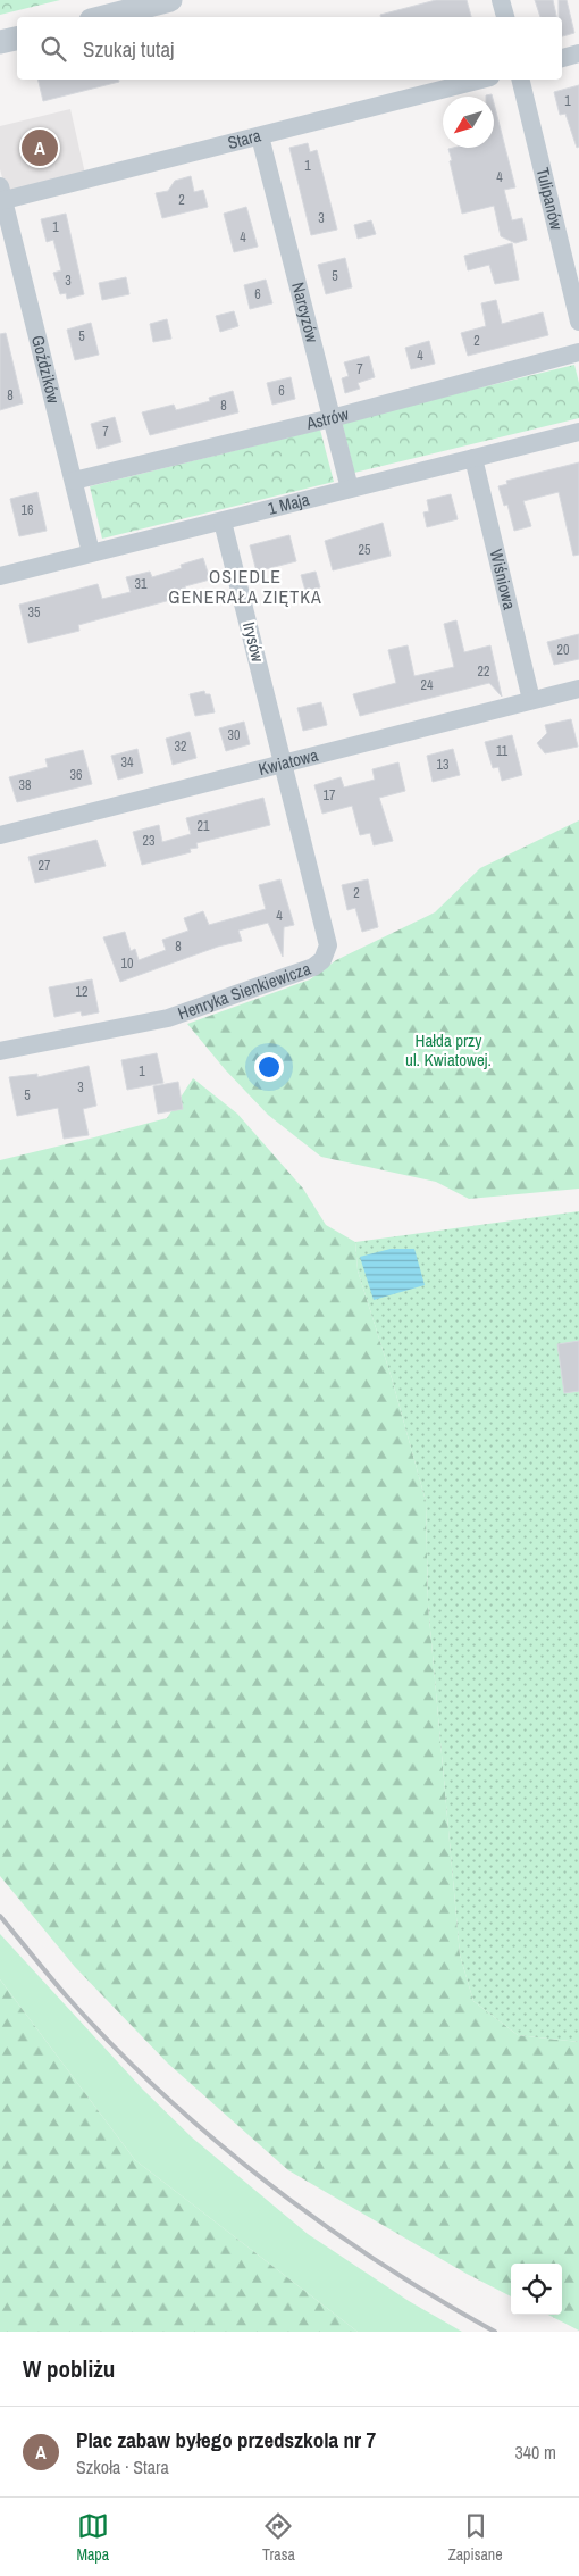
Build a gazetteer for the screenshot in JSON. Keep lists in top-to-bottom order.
{
  "streets": {
    "street": [
      "Stara",
      "Tulipanów",
      "Narcyzów",
      "Goździków",
      "Astrów",
      "1 Maja",
      "Wiśniowa",
      "Irysów",
      "Kwiatowa",
      "Henryka Sienkiewicza"
    ]
  },
  "crossings": [
    ["Stara", "Narcyzów"],
    ["Stara", "Goździków"],
    ["Narcyzów", "Astrów"],
    ["Narcyzów", "1 Maja"],
    ["Goździków", "Astrów"],
    ["Goździków", "1 Maja"],
    ["1 Maja", "Wiśniowa"],
    ["1 Maja", "Irysów"],
    ["Wiśniowa", "Kwiatowa"],
    ["Irysów", "Kwiatowa"],
    ["Irysów", "Henryka Sienkiewicza"],
    ["Kwiatowa", "Henryka Sienkiewicza"]
  ],
  "districts": ["OSIEDLE GENERAŁA ZIĘTKA"],
  "parks": ["Hałda przy ul. Kwiatowej."],
  "house_numbers": [
    "1",
    "1",
    "4",
    "2",
    "3",
    "1",
    "4",
    "5",
    "3",
    "6",
    "5",
    "2",
    "4",
    "7",
    "6",
    "8",
    "8",
    "7",
    "16",
    "25",
    "31",
    "35",
    "20",
    "22",
    "24",
    "30",
    "32",
    "11",
    "34",
    "13",
    "36",
    "38",
    "17",
    "21",
    "23",
    "27",
    "2",
    "4",
    "8",
    "10",
    "12",
    "1",
    "3",
    "5"
  ],
  "north": "bottom left",
  "page": {
    "search": "Szukaj tutaj",
    "pins": "A",
    "heading": "W pobliżu",
    "list": [
      {
        "mark": "A",
        "name": "Plac zabaw byłego przedszkola nr 7",
        "note": "Szkoła · Stara",
        "value": "340 m"
      }
    ],
    "nav": ["Mapa", "Trasa", "Zapisane"]
  }
}
